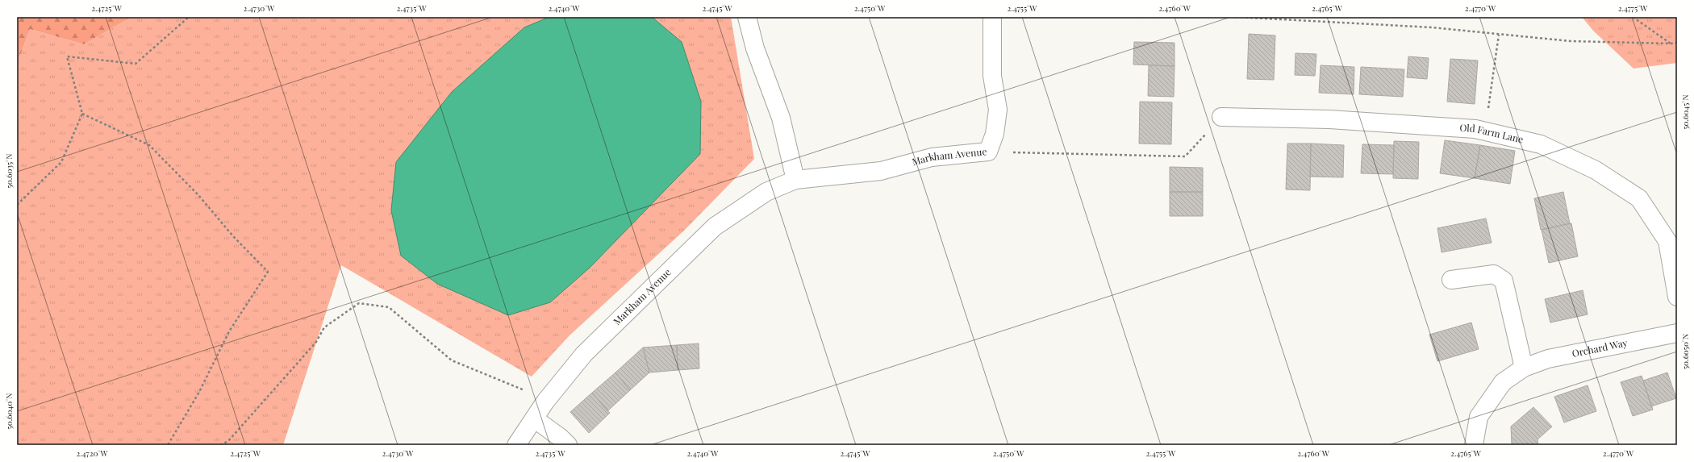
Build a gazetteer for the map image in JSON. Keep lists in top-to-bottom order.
{
  "streets": {
    "street": ["Old Farm Lane", "Markham Avenue", "Orchard Way"]
  },
  "coordinates": [
    "2.4725°W",
    "2.4730°W",
    "2.4735°W",
    "2.4740°W",
    "2.4745°W",
    "2.4750°W",
    "2.4755°W",
    "2.4760°W",
    "2.4765°W",
    "2.4770°W",
    "2.4775°W",
    "50.6045°N",
    "50.6035°N",
    "50.6050°N",
    "50.6040°N",
    "2.4720°W"
  ]
}
